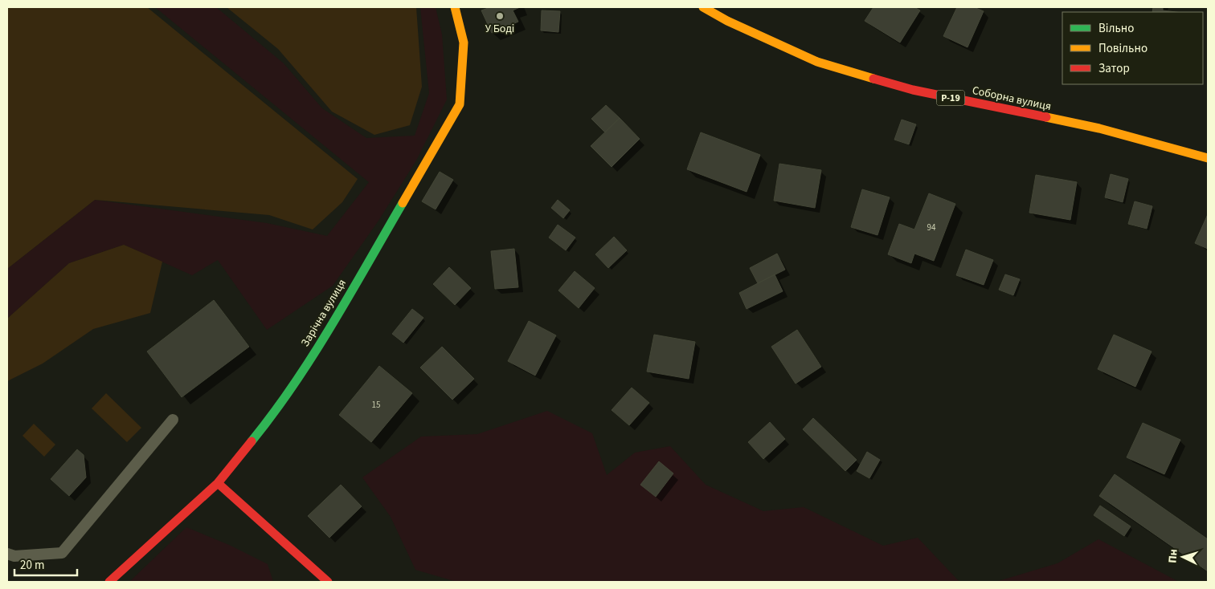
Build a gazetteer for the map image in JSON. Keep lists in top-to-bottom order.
{
  "streets": {
    "street": ["Р-19", "Соборна вулиця", "Зарічна вулиця"]
  },
  "places": ["У Боді"],
  "house_numbers": ["94", "15"],
  "legend": ["Вільно", "Повільно", "Затор"],
  "scale_bar": "20 m",
  "north": "left"
}
